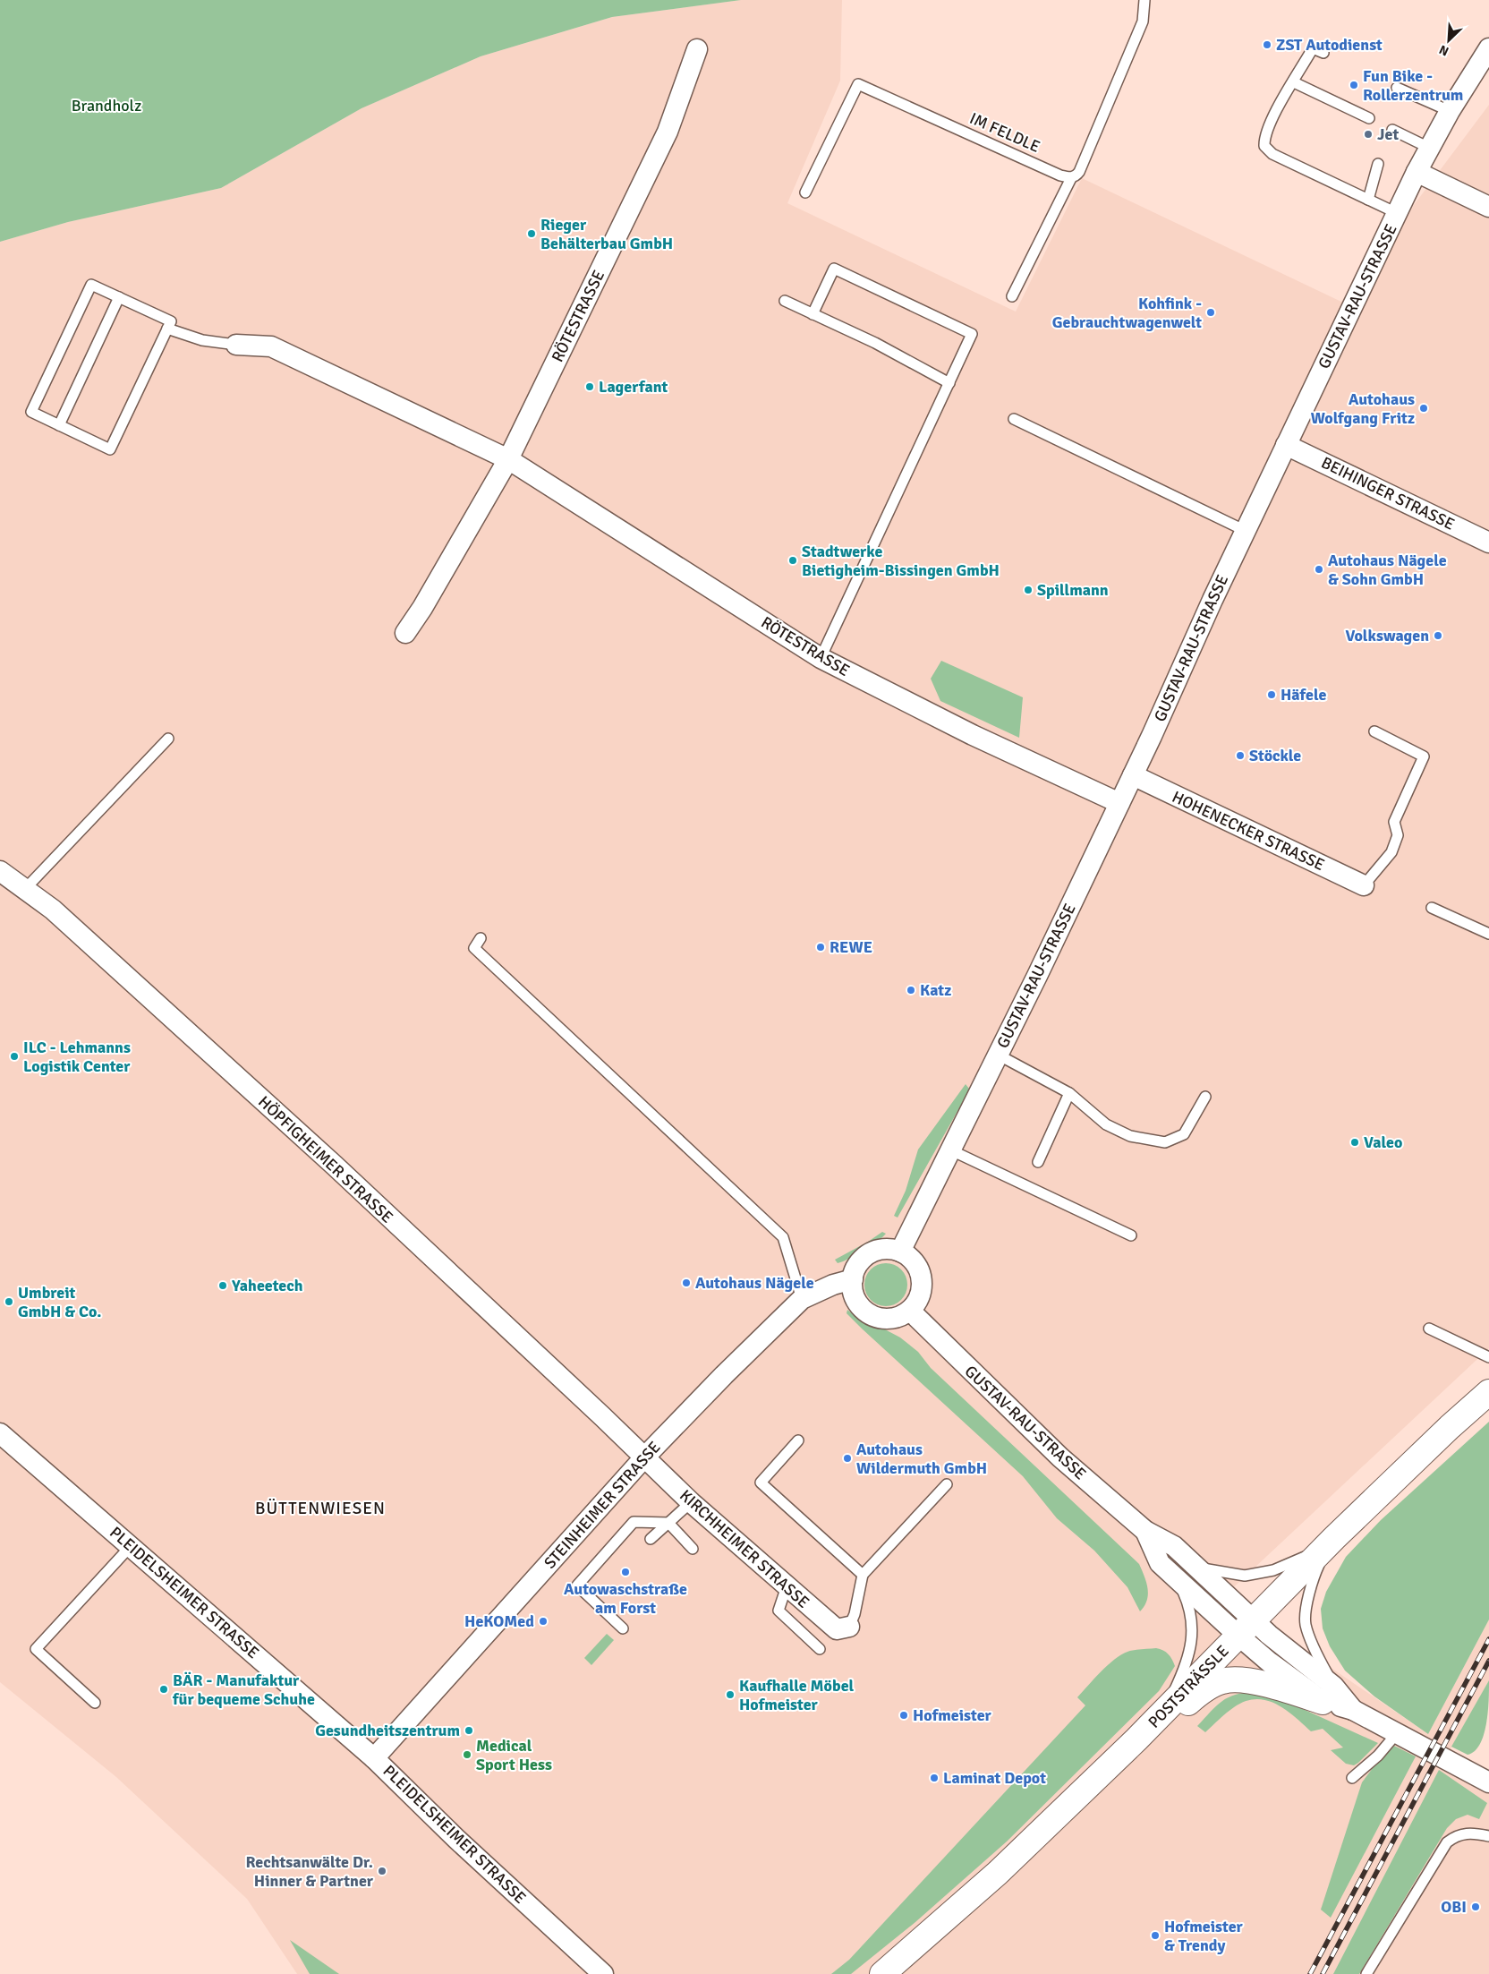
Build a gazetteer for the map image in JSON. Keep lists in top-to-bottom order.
{
  "streets": {
    "main road": ["POSTSTRÄSSLE"],
    "street": [
      "GUSTAV-RAU-STRASSE",
      "RÖTESTRASSE",
      "BEIHINGER STRASSE",
      "HOHENECKER STRASSE",
      "HÖPFIGHEIMER STRASSE",
      "STEINHEIMER STRASSE",
      "KIRCHHEIMER STRASSE",
      "PLEIDELSHEIMER STRASSE"
    ],
    "lane": ["IM FELDLE"]
  },
  "crossings": [
    ["GUSTAV-RAU-STRASSE", "RÖTESTRASSE"],
    ["GUSTAV-RAU-STRASSE", "BEIHINGER STRASSE"],
    ["GUSTAV-RAU-STRASSE", "HOHENECKER STRASSE"],
    ["GUSTAV-RAU-STRASSE", "STEINHEIMER STRASSE"],
    ["GUSTAV-RAU-STRASSE", "POSTSTRÄSSLE"],
    ["HÖPFIGHEIMER STRASSE", "STEINHEIMER STRASSE"],
    ["HÖPFIGHEIMER STRASSE", "KIRCHHEIMER STRASSE"],
    ["STEINHEIMER STRASSE", "KIRCHHEIMER STRASSE"],
    ["STEINHEIMER STRASSE", "PLEIDELSHEIMER STRASSE"]
  ],
  "districts": ["BÜTTENWIESEN"],
  "parks": ["Brandholz"],
  "places": [
    "ZST Autodienst",
    "Fun Bike - Rollerzentrum",
    "Jet",
    "Rieger Behälterbau GmbH",
    "Kohfink - Gebrauchtwagenwelt",
    "Lagerfant",
    "Autohaus Wolfgang Fritz",
    "Stadtwerke Bietigheim-Bissingen GmbH",
    "Autohaus Nägele & Sohn GmbH",
    "Spillmann",
    "Volkswagen",
    "Häfele",
    "Stöckle",
    "REWE",
    "Katz",
    "ILC - Lehmanns Logistik Center",
    "Valeo",
    "Autohaus Nägele",
    "Yaheetech",
    "Umbreit GmbH & Co.",
    "Autohaus Wildermuth GmbH",
    "Autowaschstraße am Forst",
    "HeKOMed",
    "BÄR - Manufaktur für bequeme Schuhe",
    "Kaufhalle Möbel Hofmeister",
    "Hofmeister",
    "Gesundheitszentrum",
    "Medical Sport Hess",
    "Laminat Depot",
    "Rechtsanwälte Dr. Hinner & Partner",
    "OBI",
    "Hofmeister & Trendy"
  ],
  "north": "bottom left"
}
